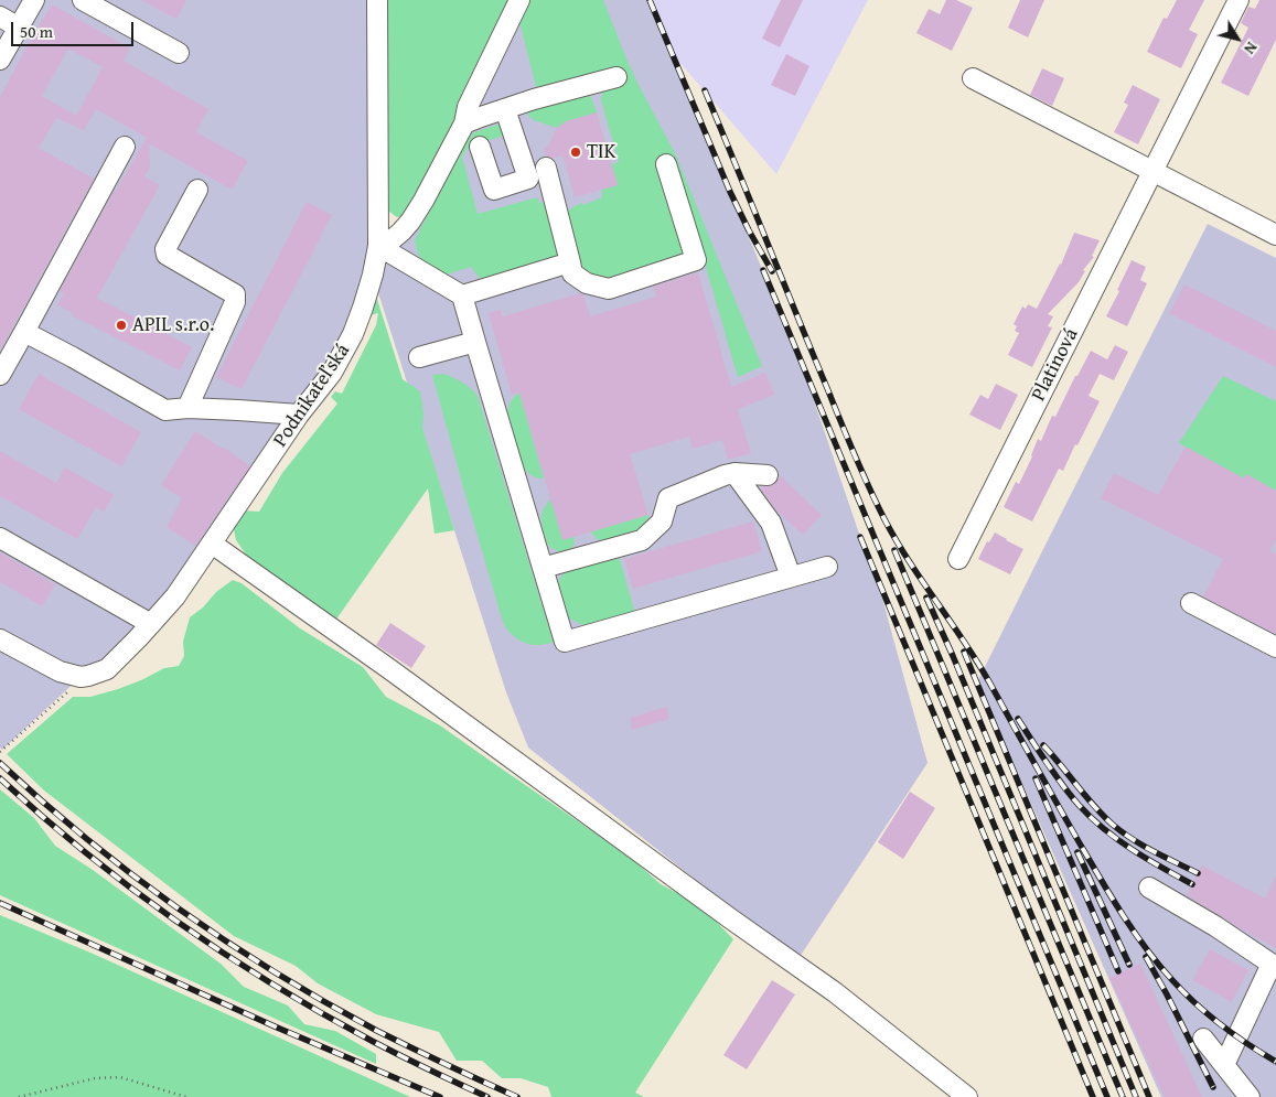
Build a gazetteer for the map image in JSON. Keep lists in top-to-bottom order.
{
  "streets": {
    "street": ["Platinová", "Podnikateľská"]
  },
  "places": ["TIK", "APIL s.r.o."],
  "scale_bar": "50 m",
  "north": "bottom right"
}
